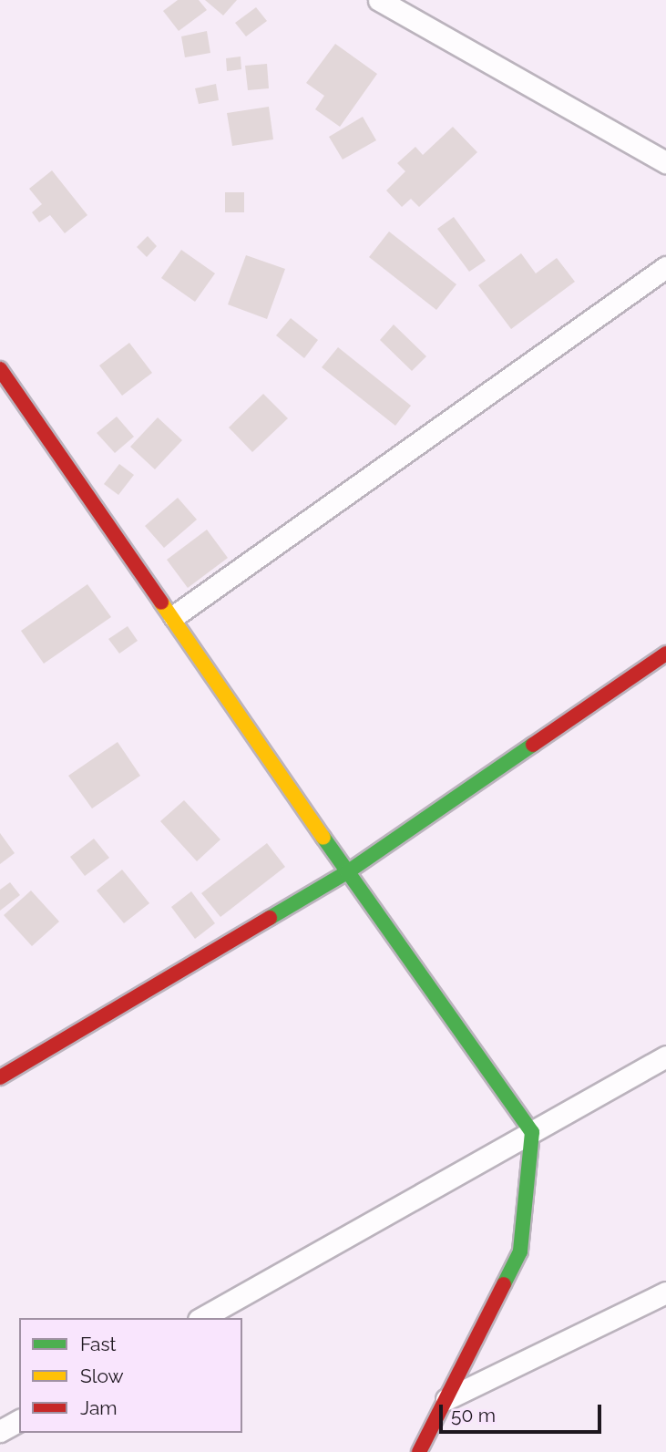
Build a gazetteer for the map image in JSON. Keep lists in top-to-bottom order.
{
  "legend": ["Fast", "Slow", "Jam"],
  "scale_bar": "50 m"
}
